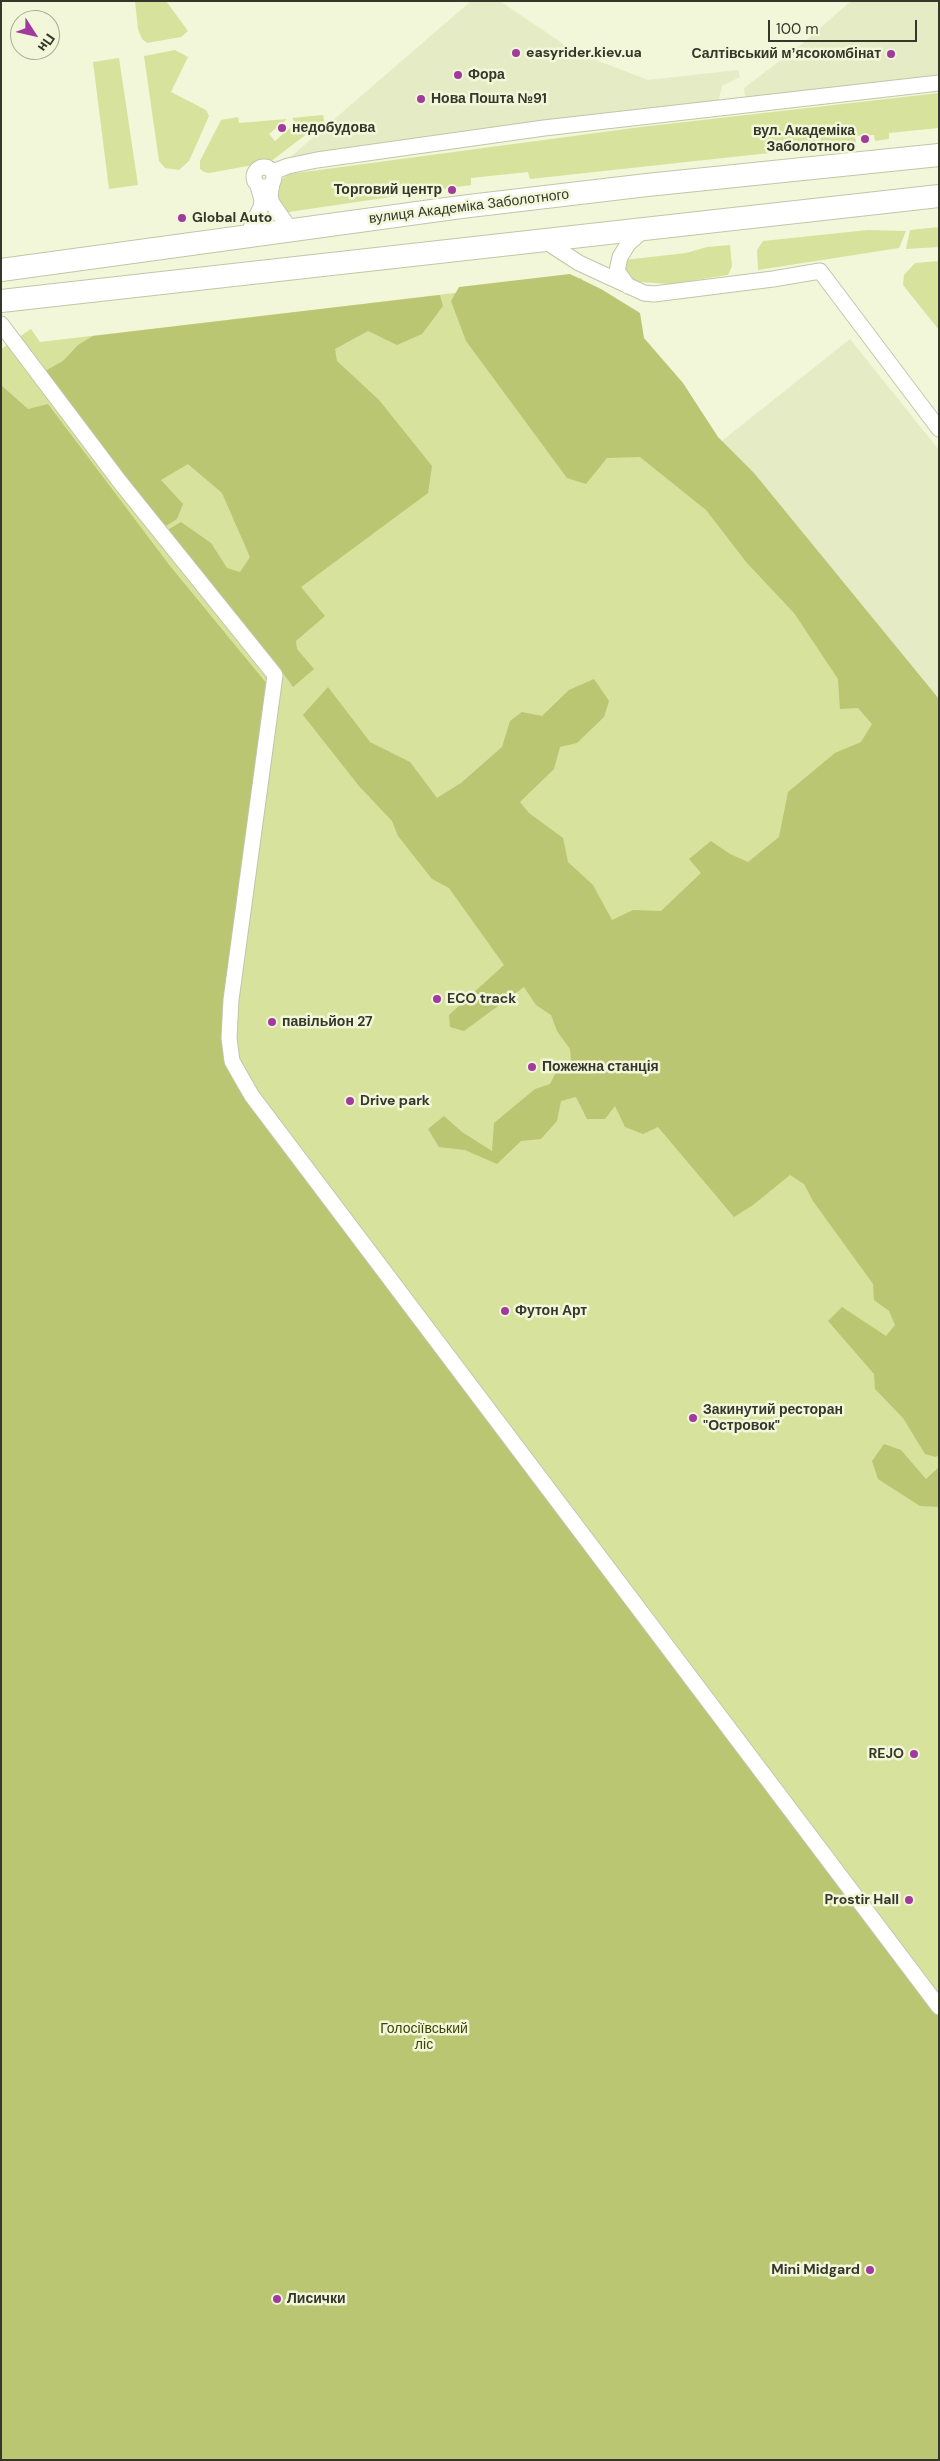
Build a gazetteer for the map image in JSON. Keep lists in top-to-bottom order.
{
  "streets": {
    "highway": ["вулиця Академіка Заболотного"]
  },
  "parks": ["Голосіївський ліс"],
  "places": [
    "easyrider.kiev.ua",
    "Салтівський мʼясокомбінат",
    "Фора",
    "Нова Пошта №91",
    "недобудова",
    "вул. Академіка Заболотного",
    "Торговий центр",
    "Global Auto",
    "ECO track",
    "павільйон 27",
    "Пожежна станція",
    "Drive park",
    "Футон Арт",
    "Закинутий ресторан \"Островок\"",
    "REJO",
    "Prostir Hall",
    "Mini Midgard",
    "Лисички"
  ],
  "scale_bar": "100 m",
  "north": "bottom right"
}
